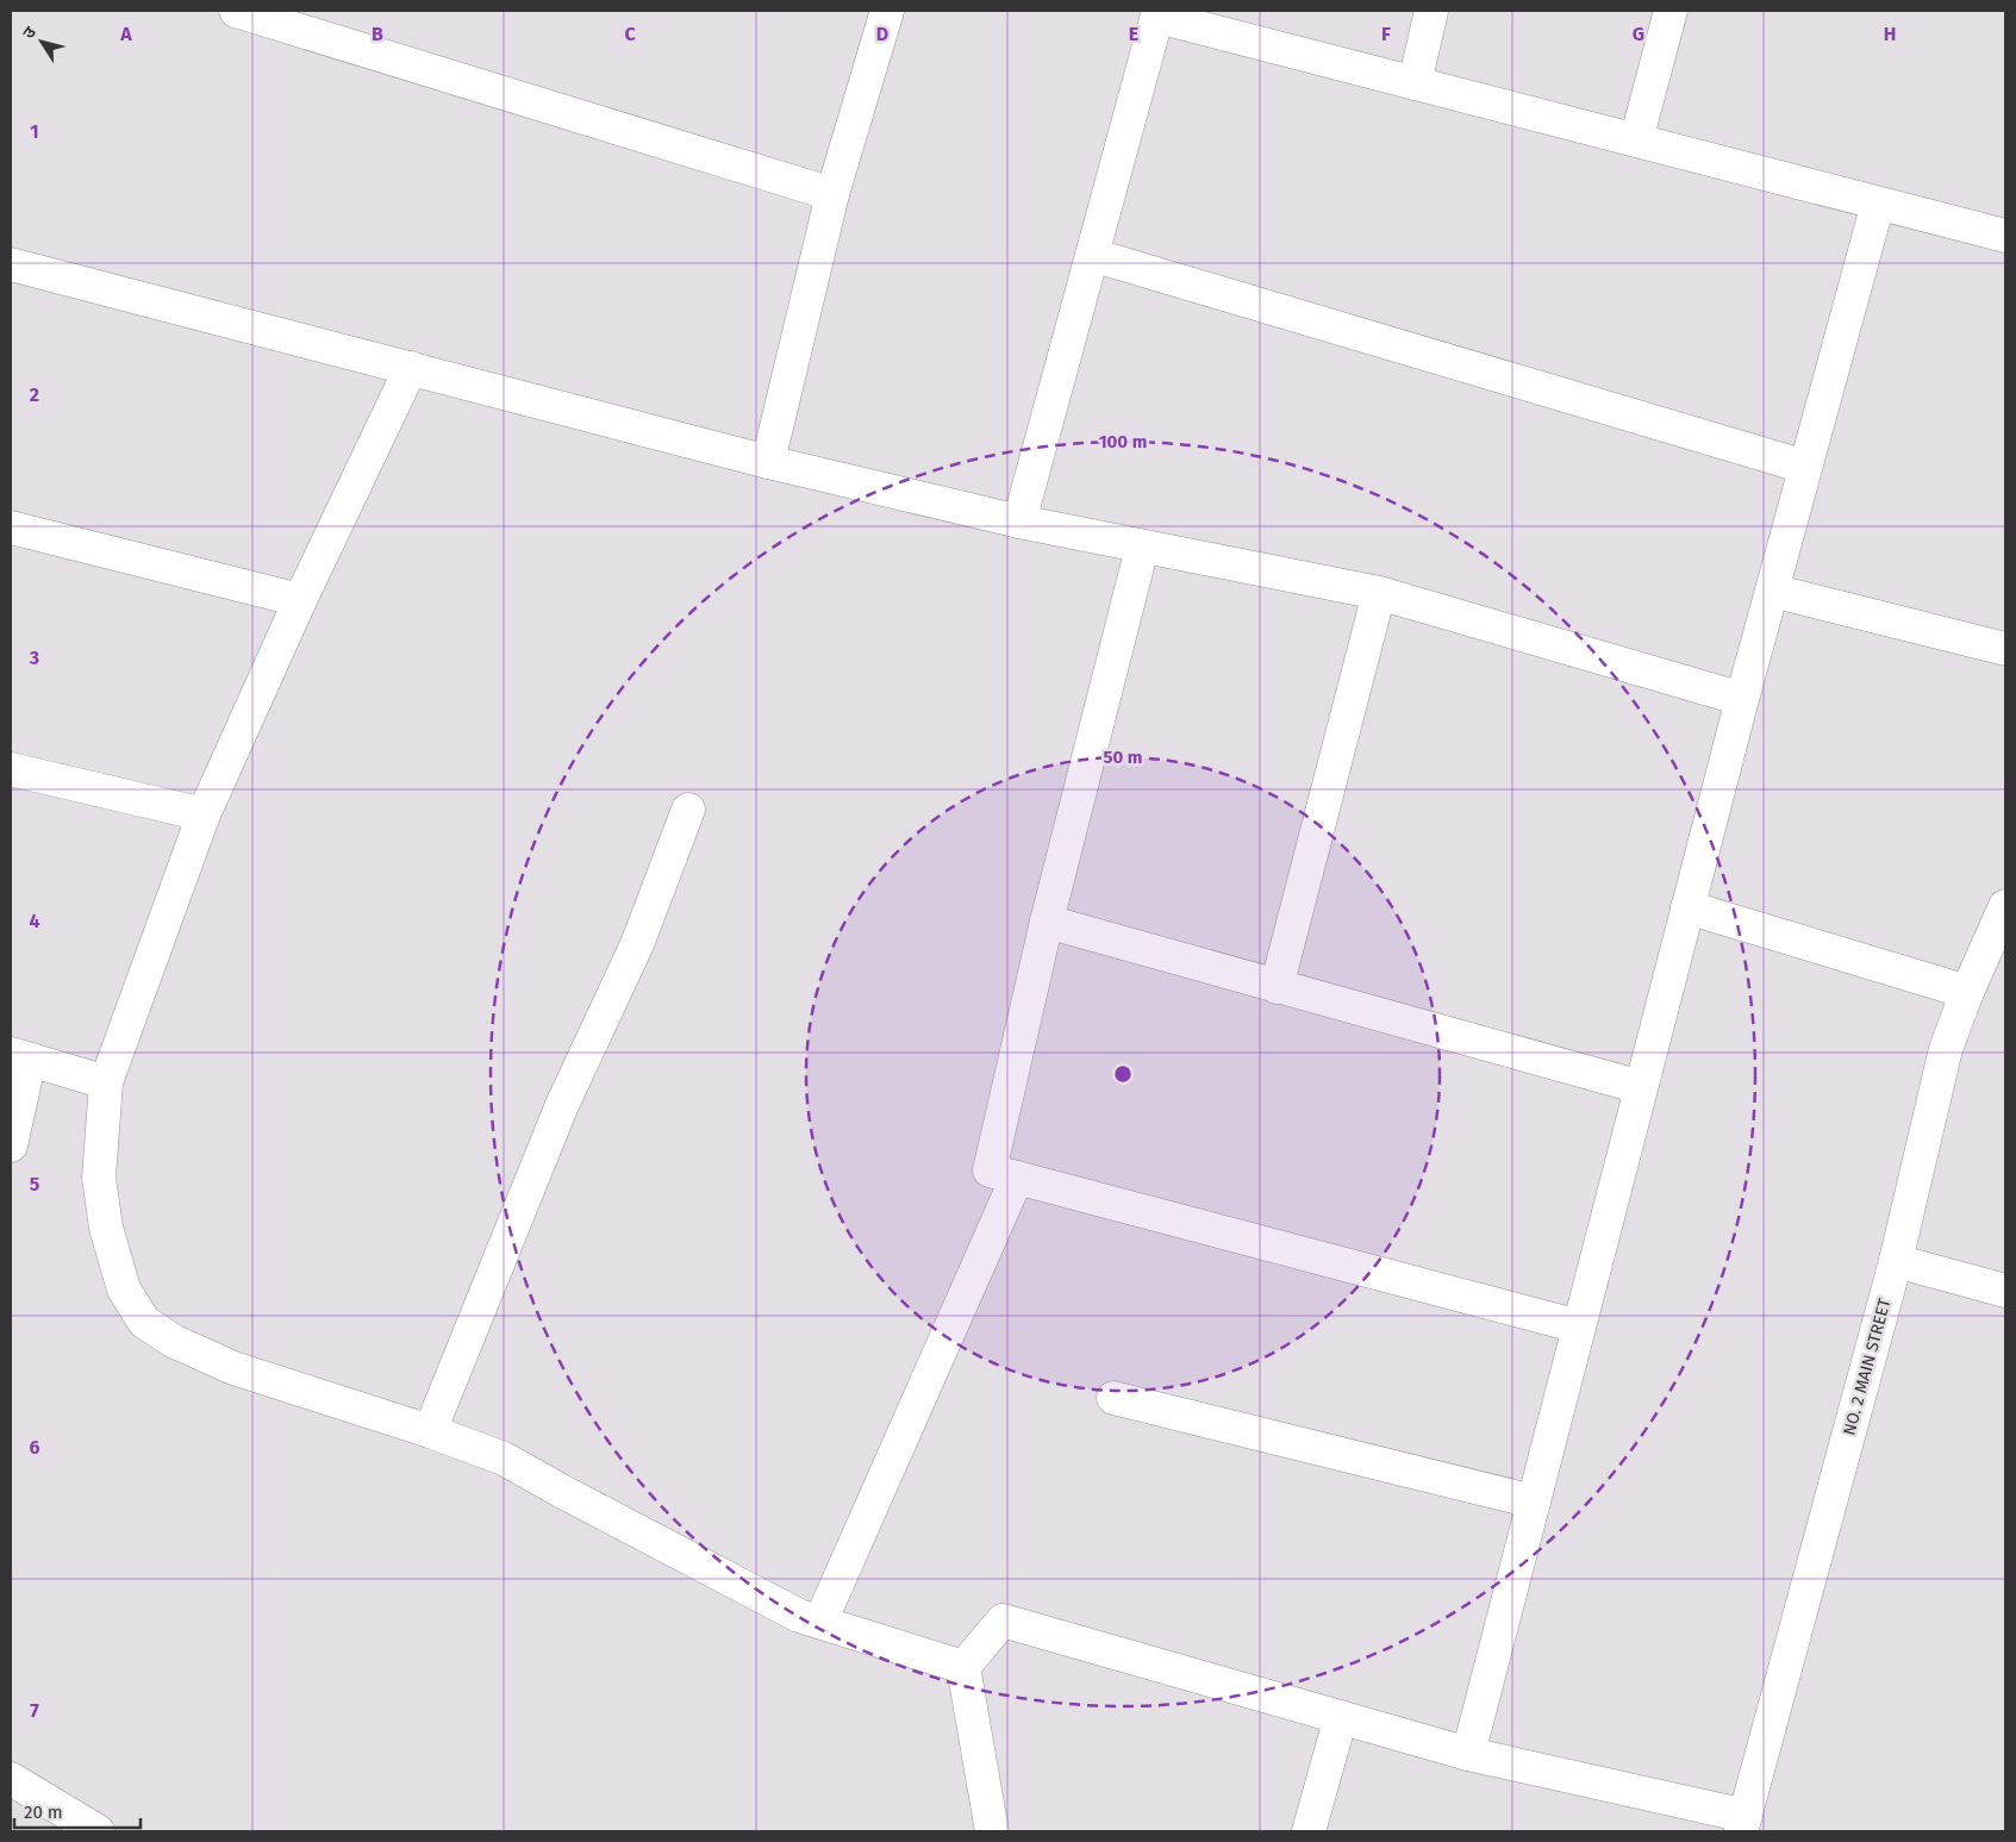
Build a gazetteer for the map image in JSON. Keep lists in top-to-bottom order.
{
  "streets": {
    "street": ["NO. 2 MAIN STREET"]
  },
  "scale_bar": "20 m",
  "north": "top left",
  "grid": {
    "columns": [
      "A",
      "B",
      "C",
      "D",
      "E",
      "F",
      "G",
      "H"
    ],
    "rows": [
      "1",
      "2",
      "3",
      "4",
      "5",
      "6",
      "7"
    ]
  },
  "rings": ["100 m", "50 m"]
}
